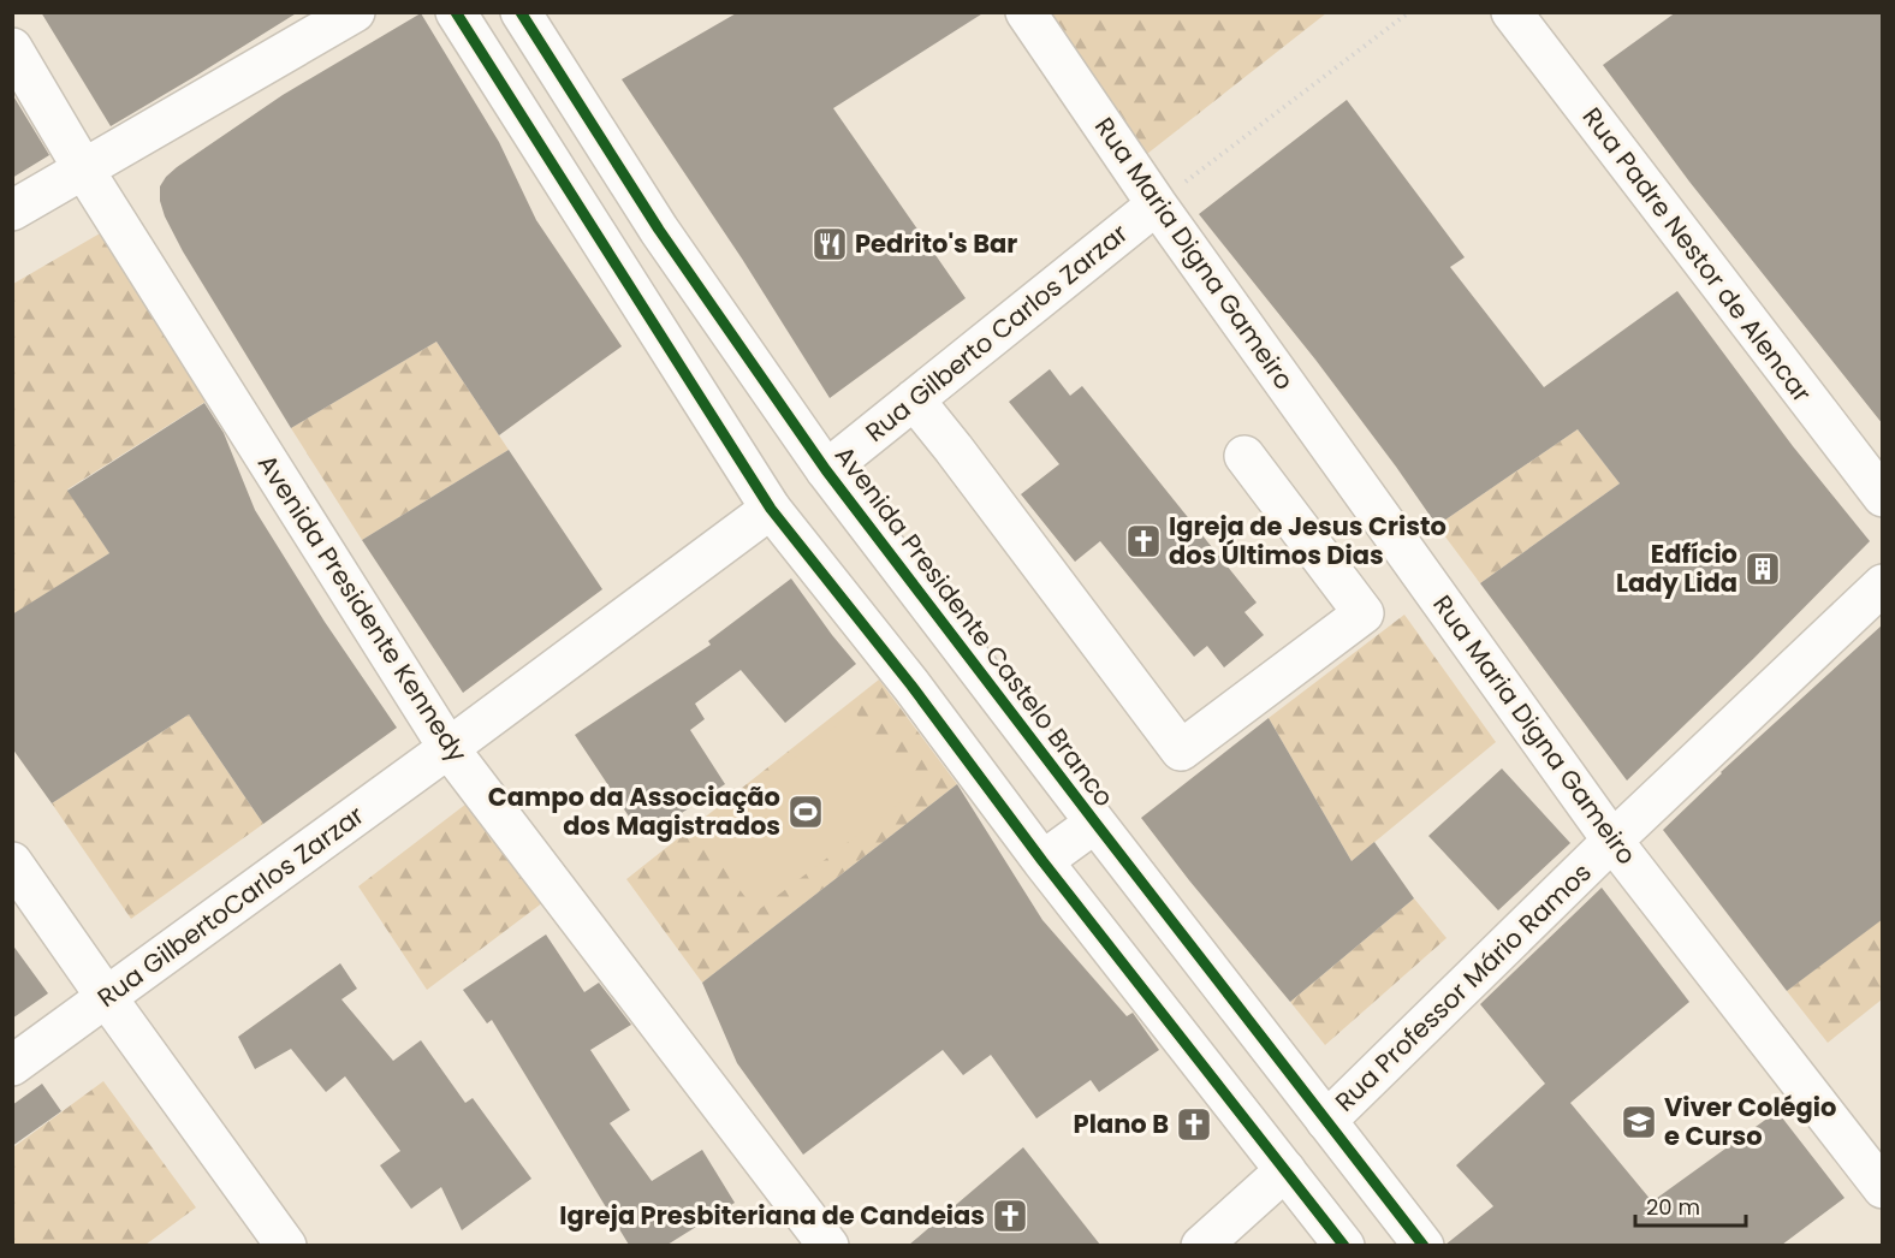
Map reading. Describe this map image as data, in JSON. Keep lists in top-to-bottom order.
{
  "streets": {
    "street": [
      "Rua Maria Digna Gameiro",
      "Rua Padre Nestor de Alencar",
      "Rua Gilberto Carlos Zarzar",
      "Avenida Presidente Kennedy",
      "Avenida Presidente Castelo Branco",
      "Rua GilbertoCarlos Zarzar",
      "Rua Professor Mário Ramos"
    ]
  },
  "crossings": [
    ["Rua Maria Digna Gameiro", "Rua Gilberto Carlos Zarzar"],
    ["Rua Maria Digna Gameiro", "Rua Professor Mário Ramos"],
    ["Rua Gilberto Carlos Zarzar", "Avenida Presidente Castelo Branco"],
    ["Avenida Presidente Kennedy", "Rua GilbertoCarlos Zarzar"],
    ["Avenida Presidente Castelo Branco", "Rua Professor Mário Ramos"]
  ],
  "places": {
    "restaurant": ["Pedrito's Bar"],
    "church": ["Igreja de Jesus Cristo dos Últimos Dias", "Plano B", "Igreja Presbiteriana de Candeias"],
    "building": ["Edfício Lady Lida"],
    "sports": ["Campo da Associação dos Magistrados"],
    "school or university": ["Viver Colégio e Curso"]
  },
  "scale_bar": "20 m"
}
